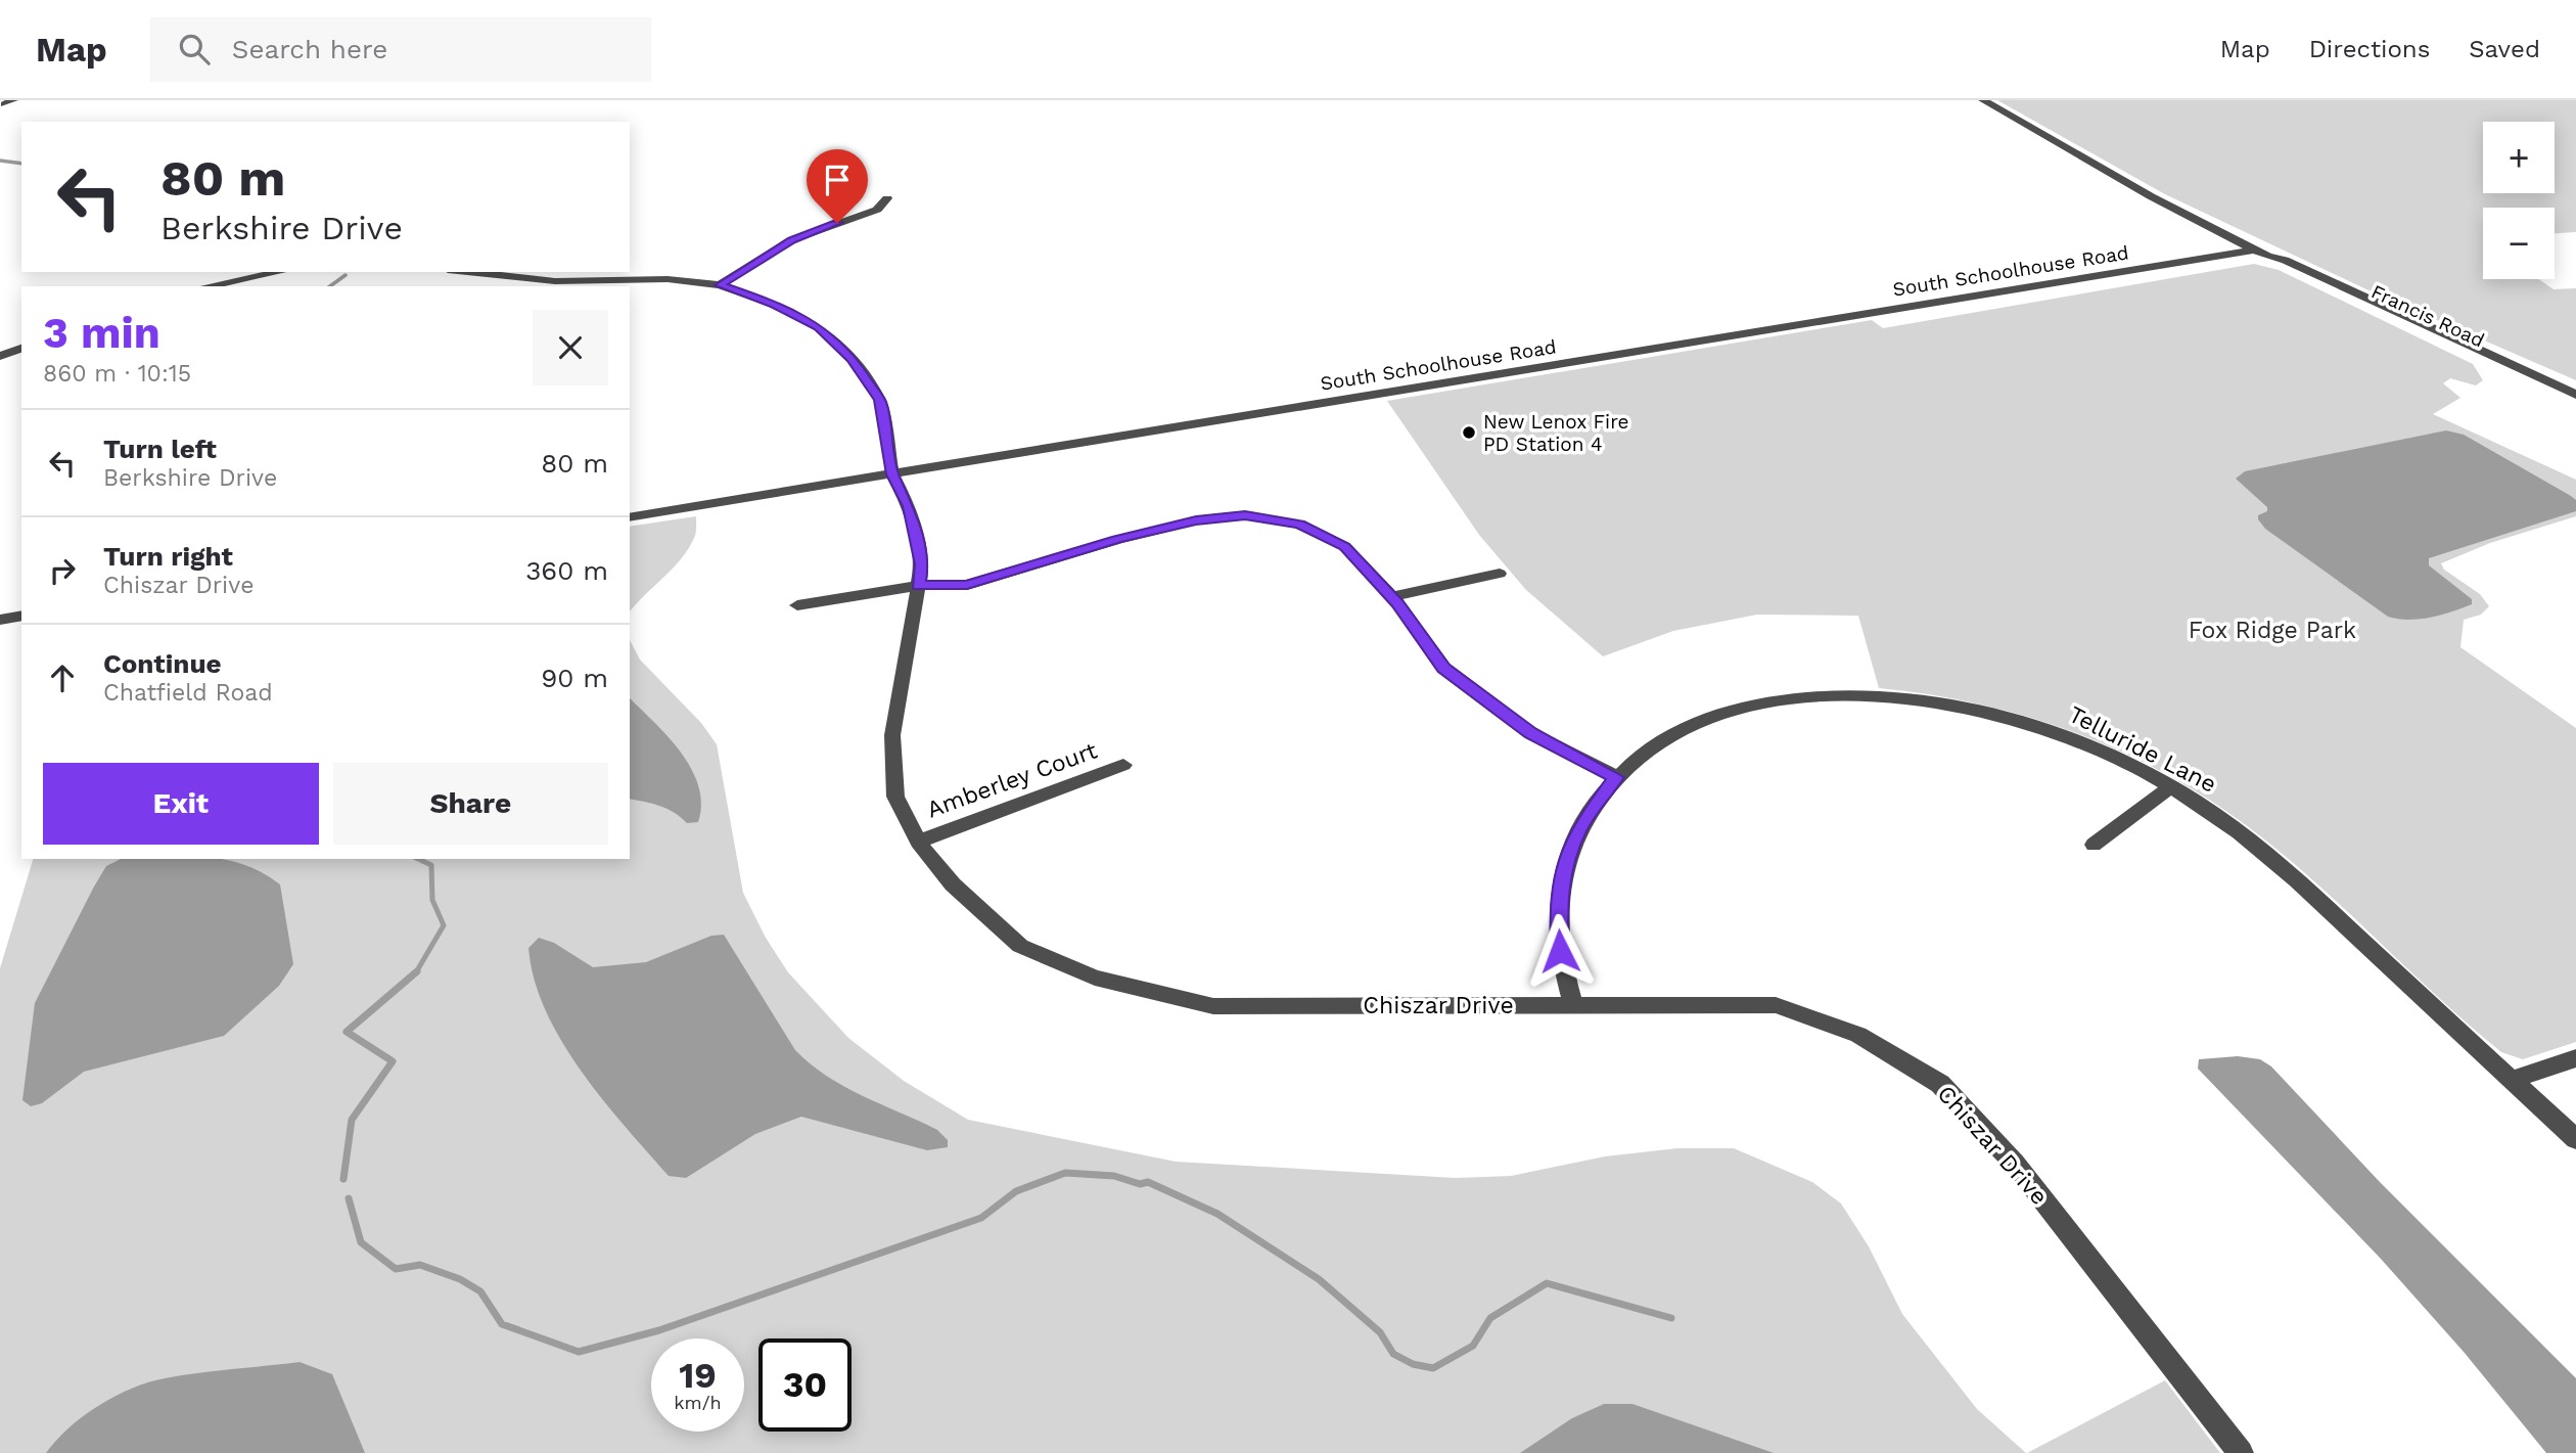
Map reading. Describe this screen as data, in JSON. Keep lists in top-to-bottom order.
{
  "streets": {
    "street": [
      "South Schoolhouse Road",
      "Francis Road",
      "Telluride Lane",
      "Amberley Court",
      "Chiszar Drive"
    ]
  },
  "crossings": [
    ["South Schoolhouse Road", "Francis Road"],
    ["South Schoolhouse Road", "Chiszar Drive"],
    ["Telluride Lane", "Chiszar Drive"],
    ["Amberley Court", "Chiszar Drive"]
  ],
  "parks": ["Fox Ridge Park"],
  "places": ["New Lenox Fire PD Station 4"],
  "page": {
    "header": "Map",
    "search": "Search here",
    "nav": ["Map", "Directions", "Saved"],
    "map_buttons": ["+", "−"],
    "turn": ["80 m", "Berkshire Drive"],
    "heading": ["3 min", "860 m · 10:15"],
    "list": [
      {
        "name": "Turn left",
        "note": "Berkshire Drive",
        "value": "80 m"
      },
      {
        "name": "Turn right",
        "note": "Chiszar Drive",
        "value": "360 m"
      },
      {
        "name": "Continue",
        "note": "Chatfield Road",
        "value": "90 m"
      }
    ],
    "buttons": ["Exit", "Share"],
    "speed": "19 km/h",
    "limit": "30"
  }
}
